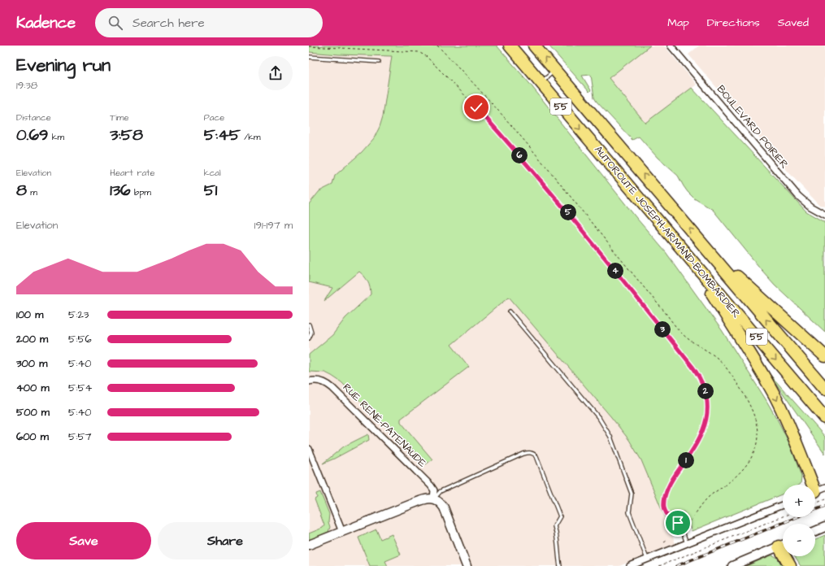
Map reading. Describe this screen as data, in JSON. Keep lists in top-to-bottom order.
{
  "streets": {
    "highway": ["55", "AUTOROUTE JOSEPH-ARMAND-BOMBARDIER"],
    "street": ["BOULEVARD POIRIER", "RUE RENÉ-PATENAUDE"]
  },
  "page": {
    "header": "Kadence",
    "search": "Search here",
    "nav": ["Map", "Directions", "Saved"],
    "heading": ["Evening run", "19:38"],
    "stats": [
      ["Distance", "0.69 km"],
      ["Time", "3:58"],
      ["Pace", "5:45 /km"],
      ["Elevation", "8 m"],
      ["Heart rate", "136 bpm"],
      ["kcal", "51"]
    ],
    "pins": [
      "6",
      "5",
      "4",
      "3",
      "2",
      "1"
    ],
    "chart": ["Elevation", "191–197 m"],
    "list": [
      {
        "name": "100 m",
        "note": "5:23"
      },
      {
        "name": "200 m",
        "note": "5:56"
      },
      {
        "name": "300 m",
        "note": "5:40"
      },
      {
        "name": "400 m",
        "note": "5:54"
      },
      {
        "name": "500 m",
        "note": "5:40"
      },
      {
        "name": "600 m",
        "note": "5:57"
      }
    ],
    "map_buttons": ["+", "−"],
    "buttons": ["Save", "Share"]
  }
}
